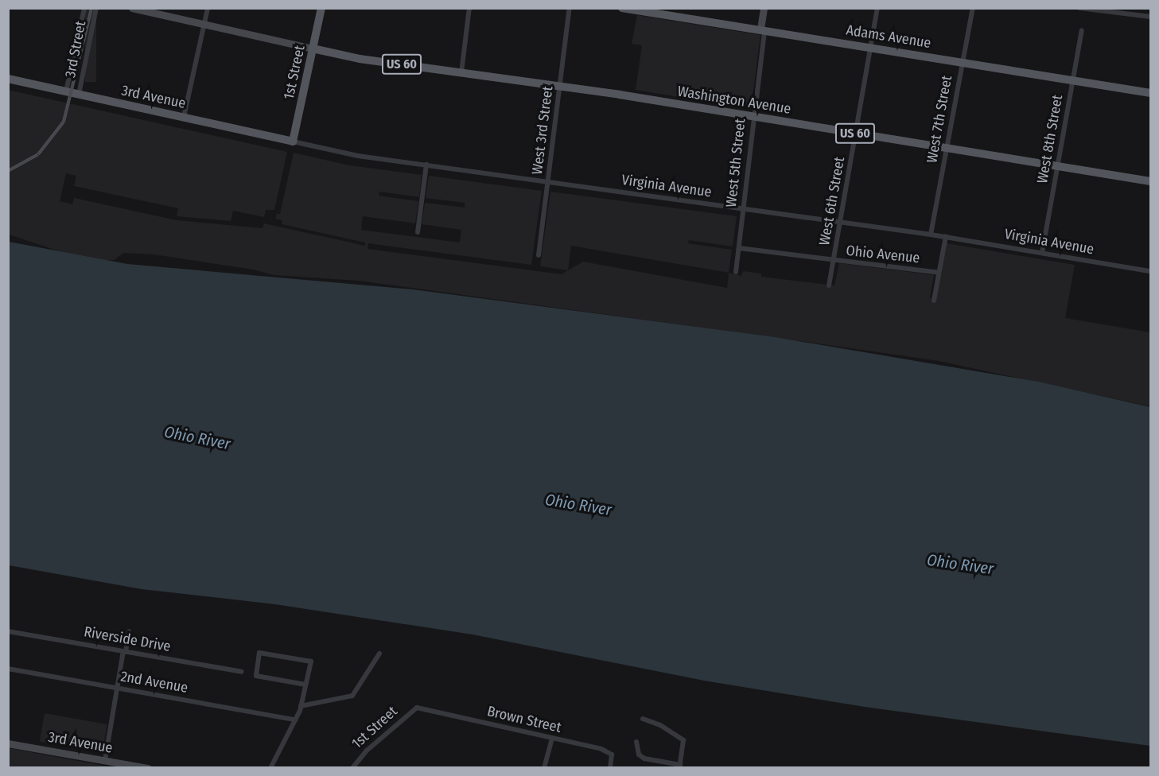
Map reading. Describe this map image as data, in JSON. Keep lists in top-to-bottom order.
{
  "streets": {
    "main road": [
      "Adams Avenue",
      "US 60",
      "1st Street",
      "3rd Avenue",
      "Washington Avenue",
      "West 5th Street"
    ],
    "street": [
      "3rd Street",
      "West 7th Street",
      "West 3rd Street",
      "West 8th Street",
      "Virginia Avenue",
      "West 6th Street",
      "Ohio Avenue",
      "Riverside Drive",
      "2nd Avenue",
      "Brown Street"
    ]
  },
  "crossings": [
    ["Adams Avenue", "West 7th Street"],
    ["Adams Avenue", "West 8th Street"],
    ["Adams Avenue", "West 5th Street"],
    ["Adams Avenue", "West 6th Street"],
    ["3rd Street", "3rd Avenue"],
    ["1st Street", "3rd Avenue"],
    ["1st Street", "Washington Avenue"],
    ["1st Street", "Virginia Avenue"],
    ["1st Street", "Brown Street"],
    ["3rd Avenue", "Virginia Avenue"],
    ["Washington Avenue", "West 7th Street"],
    ["Washington Avenue", "West 3rd Street"],
    ["Washington Avenue", "West 8th Street"],
    ["Washington Avenue", "West 5th Street"],
    ["Washington Avenue", "West 6th Street"],
    ["West 7th Street", "Virginia Avenue"],
    ["West 3rd Street", "Virginia Avenue"],
    ["West 8th Street", "Virginia Avenue"],
    ["West 5th Street", "Virginia Avenue"],
    ["West 5th Street", "Ohio Avenue"],
    ["Virginia Avenue", "West 6th Street"],
    ["West 6th Street", "Ohio Avenue"]
  ],
  "water": ["Ohio River"]
}
